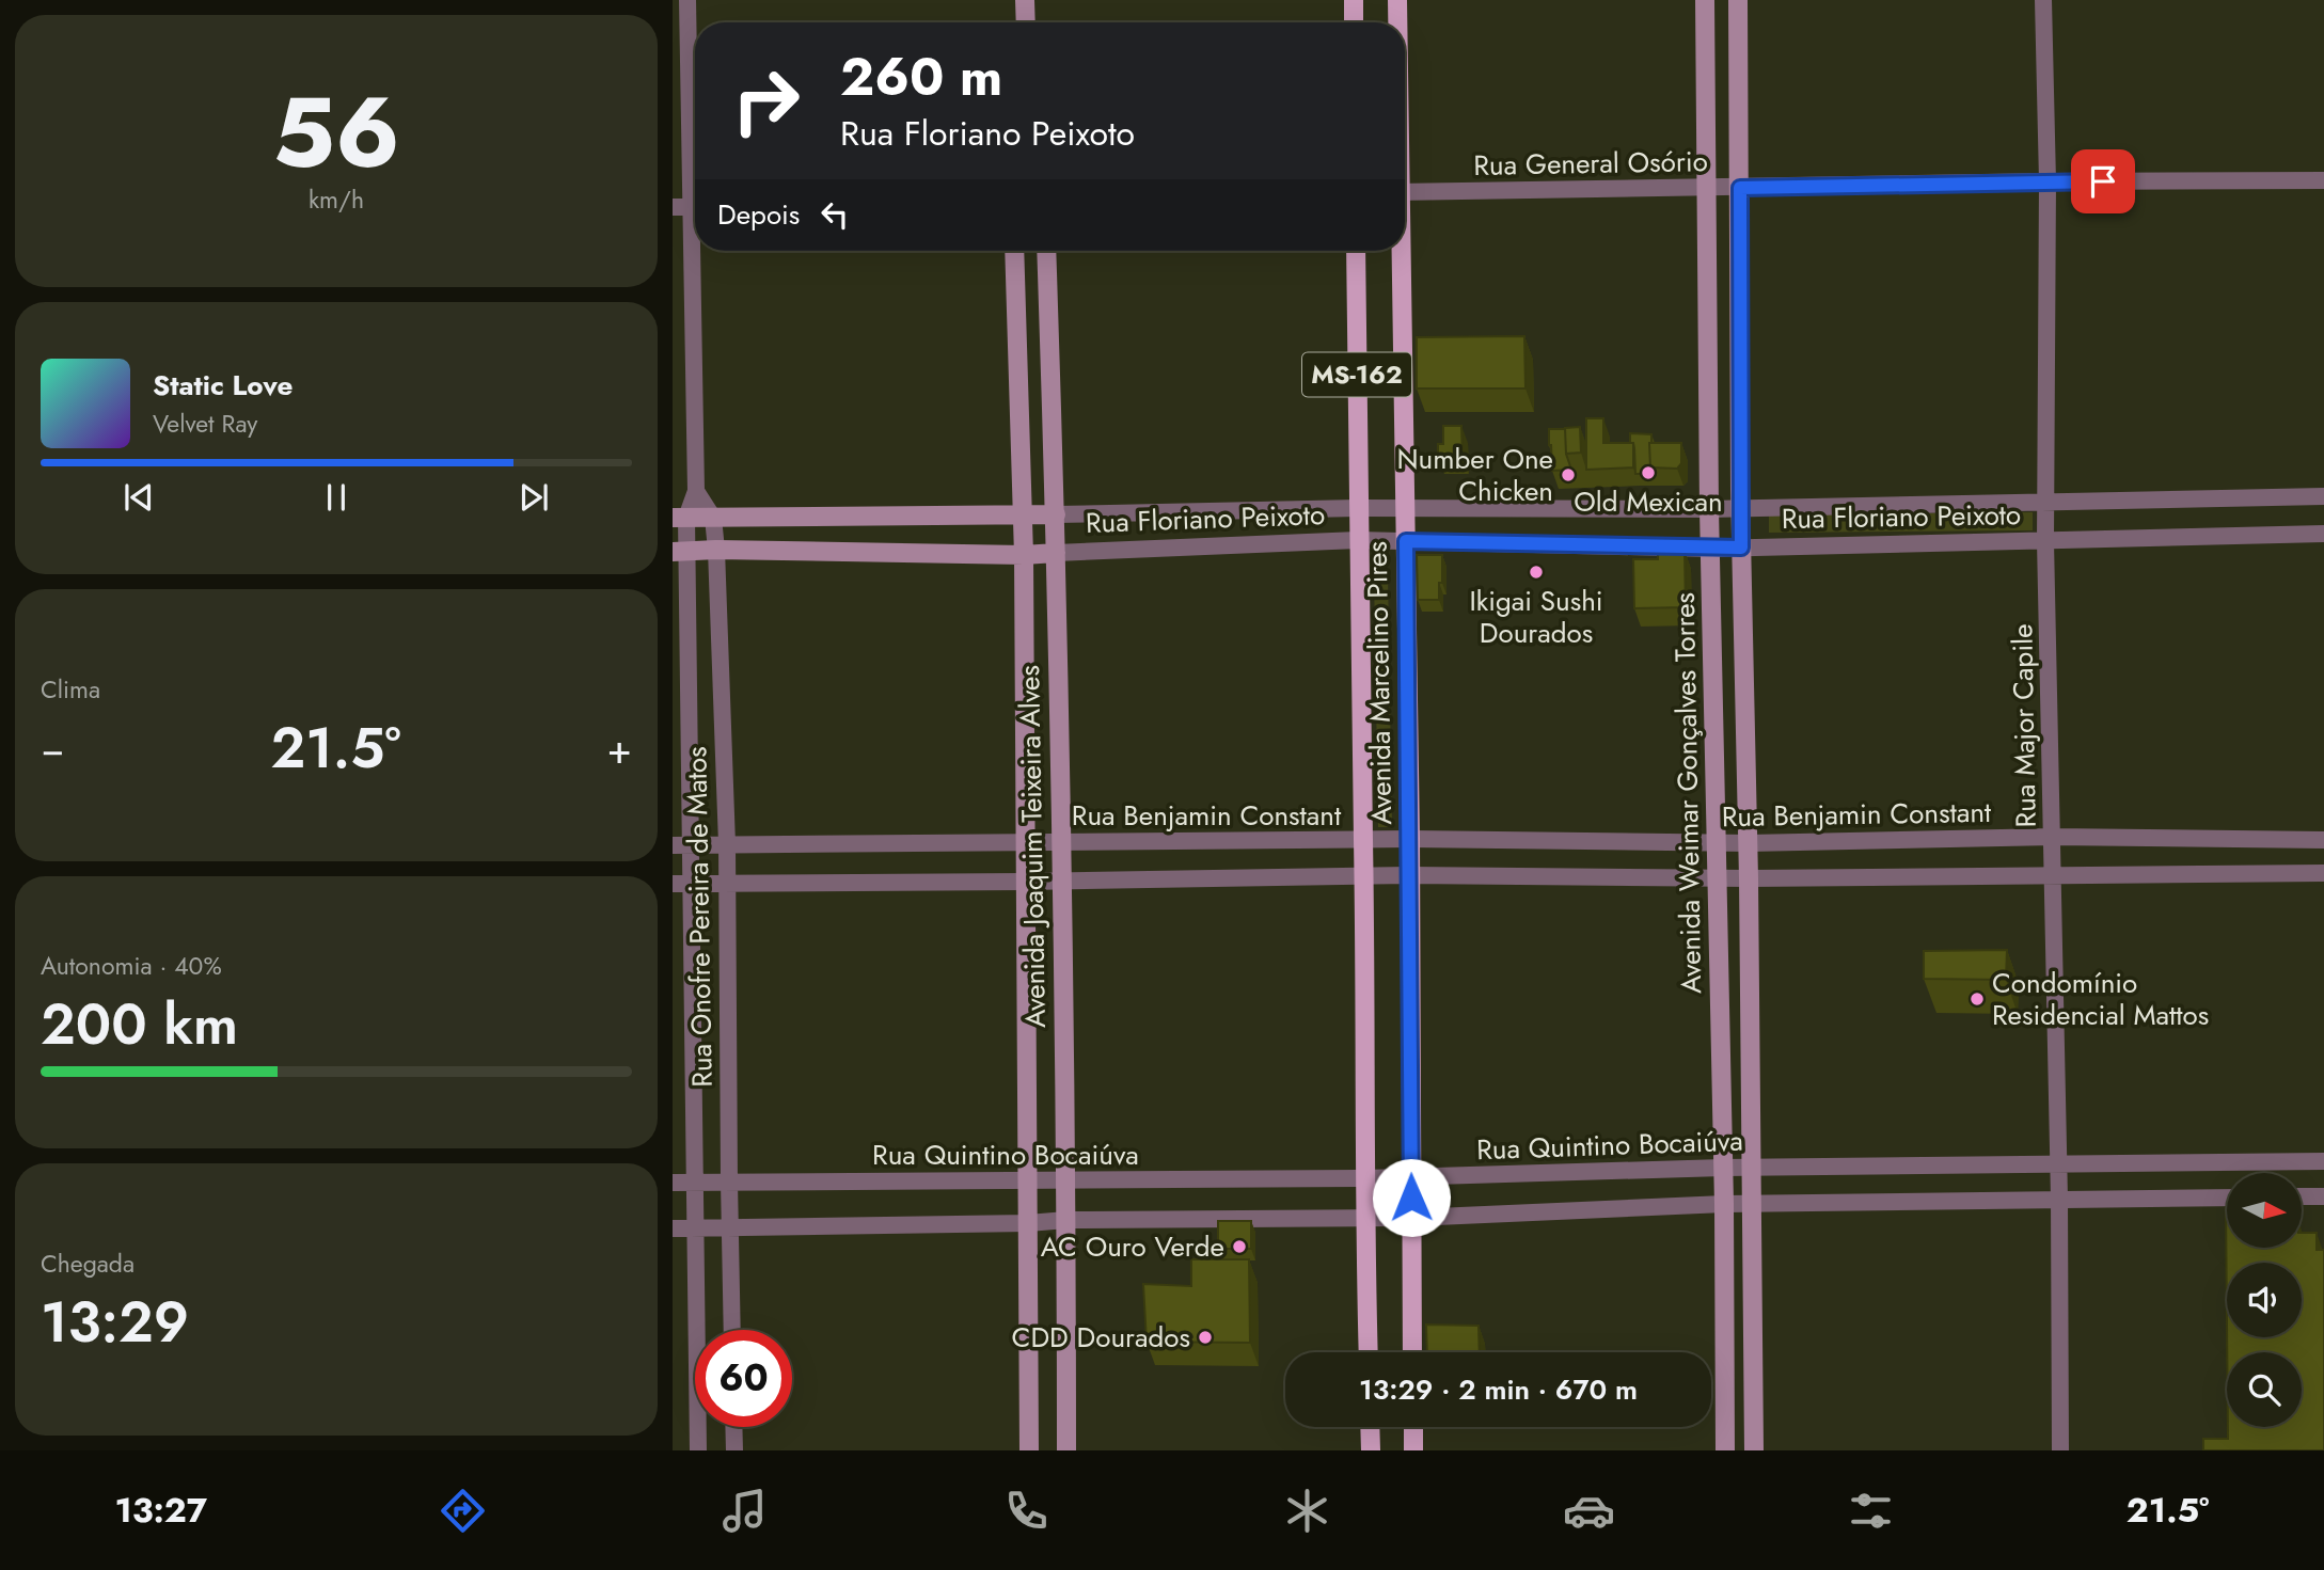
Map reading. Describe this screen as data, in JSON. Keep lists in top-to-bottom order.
{
  "streets": {
    "main road": [
      "MS-162",
      "Rua Floriano Peixoto",
      "Avenida Marcelino Pires",
      "Avenida Weimar Gonçalves Torres",
      "Avenida Joaquim Teixeira Alves"
    ],
    "street": [
      "Rua General Osório",
      "Rua Major Capile",
      "Rua Benjamin Constant",
      "Rua Onofre Pereira de Matos",
      "Rua Quintino Bocaiúva"
    ]
  },
  "crossings": [
    ["Rua General Osório", "Rua Major Capile"],
    ["Rua General Osório", "Avenida Weimar Gonçalves Torres"],
    ["Rua Floriano Peixoto", "Avenida Marcelino Pires"],
    ["Rua Floriano Peixoto", "Rua Major Capile"],
    ["Rua Floriano Peixoto", "Avenida Weimar Gonçalves Torres"],
    ["Rua Floriano Peixoto", "Avenida Joaquim Teixeira Alves"],
    ["Rua Floriano Peixoto", "Rua Onofre Pereira de Matos"],
    ["Avenida Marcelino Pires", "Rua Benjamin Constant"],
    ["Avenida Marcelino Pires", "Rua Quintino Bocaiúva"],
    ["Rua Major Capile", "Rua Benjamin Constant"],
    ["Rua Major Capile", "Rua Quintino Bocaiúva"],
    ["Avenida Weimar Gonçalves Torres", "Rua Benjamin Constant"],
    ["Avenida Weimar Gonçalves Torres", "Rua Quintino Bocaiúva"],
    ["Rua Benjamin Constant", "Avenida Joaquim Teixeira Alves"],
    ["Rua Benjamin Constant", "Rua Onofre Pereira de Matos"],
    ["Avenida Joaquim Teixeira Alves", "Rua Quintino Bocaiúva"],
    ["Rua Onofre Pereira de Matos", "Rua Quintino Bocaiúva"]
  ],
  "places": [
    "Old Mexican",
    "Number One Chicken",
    "Ikigai Sushi Dourados",
    "Condomínio Residencial Mattos",
    "AC Ouro Verde",
    "CDD Dourados"
  ],
  "north": "right",
  "page": {
    "tile": [
      ["56", "km/h"],
      "Clima",
      ["Autonomia · 40%", "200 km"],
      ["Chegada", "13:29"]
    ],
    "turn": ["260 m", "Rua Floriano Peixoto"],
    "then": "Depois",
    "song": ["Static Love", "Velvet Ray"],
    "heat": ["−", "21.5°", "+"],
    "limit": "60",
    "trip": "13:29 · 2 min · 670 m",
    "tabs": ["13:27", "21.5°"]
  }
}
